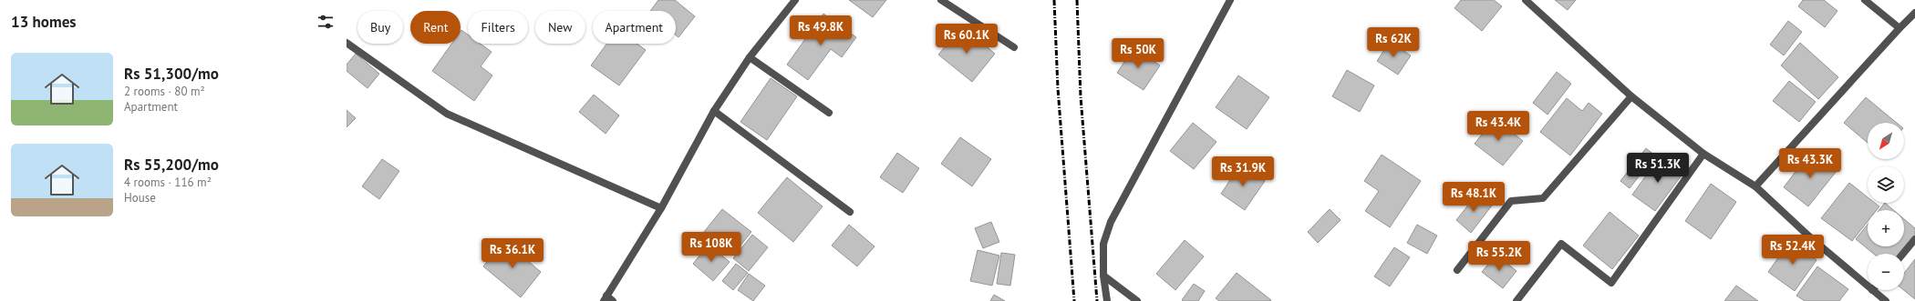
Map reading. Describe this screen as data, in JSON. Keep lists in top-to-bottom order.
{
  "north": "bottom left",
  "page": {
    "heading": "13 homes",
    "chip": [
      "Buy",
      "Rent",
      "Filters",
      "New",
      "Apartment"
    ],
    "price": [
      "Rs 49.8K",
      "Rs 60.1K",
      "Rs 62K",
      "Rs 50K",
      "Rs 43.4K",
      "Rs 43.3K",
      "Rs 51.3K",
      "Rs 31.9K",
      "Rs 48.1K",
      "Rs 108K",
      "Rs 52.4K",
      "Rs 36.1K",
      "Rs 55.2K"
    ],
    "list": [
      {
        "name": "Rs 51,300/mo",
        "note": "2 rooms · 80 m² · Apartment"
      },
      {
        "name": "Rs 55,200/mo",
        "note": "4 rooms · 116 m² · House"
      }
    ],
    "map_buttons": ["+", "−"]
  }
}
